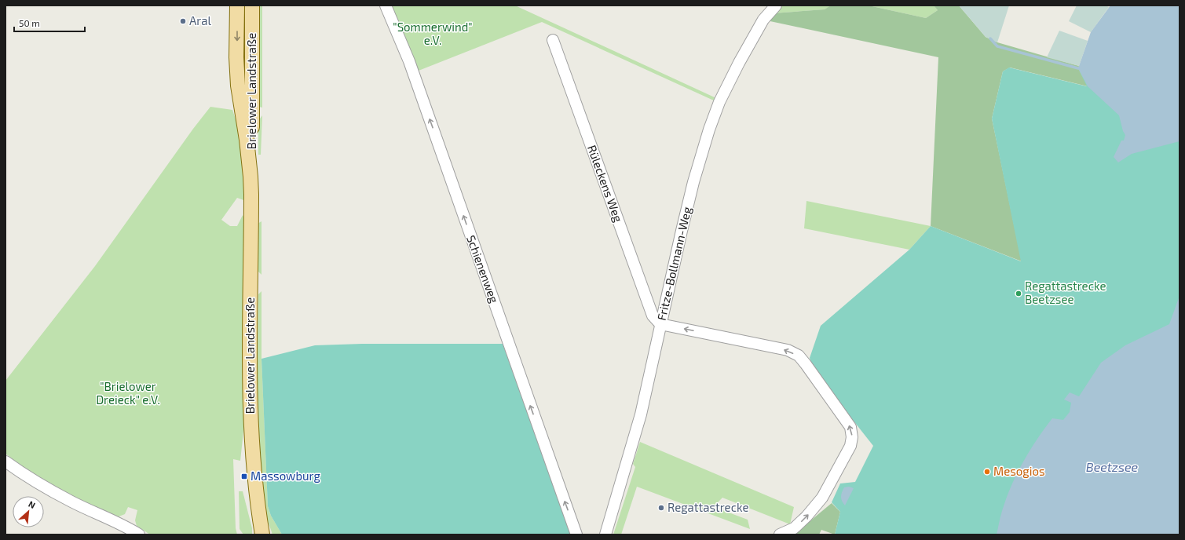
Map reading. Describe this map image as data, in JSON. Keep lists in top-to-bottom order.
{
  "streets": {
    "main road": ["Brielower Landstraße"],
    "street": ["Rüleckens Weg", "Fritze-Bollmann-Weg", "Schienenweg"]
  },
  "crossings": [
    ["Rüleckens Weg", "Fritze-Bollmann-Weg"]
  ],
  "one_way": ["Schienenweg"],
  "water": ["Beetzsee"],
  "parks": ["\"Sommerwind\" e.V.", "\"Brielower Dreieck\" e.V."],
  "places": {
    "other": [
      "Aral",
      "Regattastrecke Beetzsee",
      "Mesogios",
      "Regattastrecke"
    ],
    "transit": ["Massowburg"]
  },
  "scale_bar": "50 m",
  "north": "top right"
}
